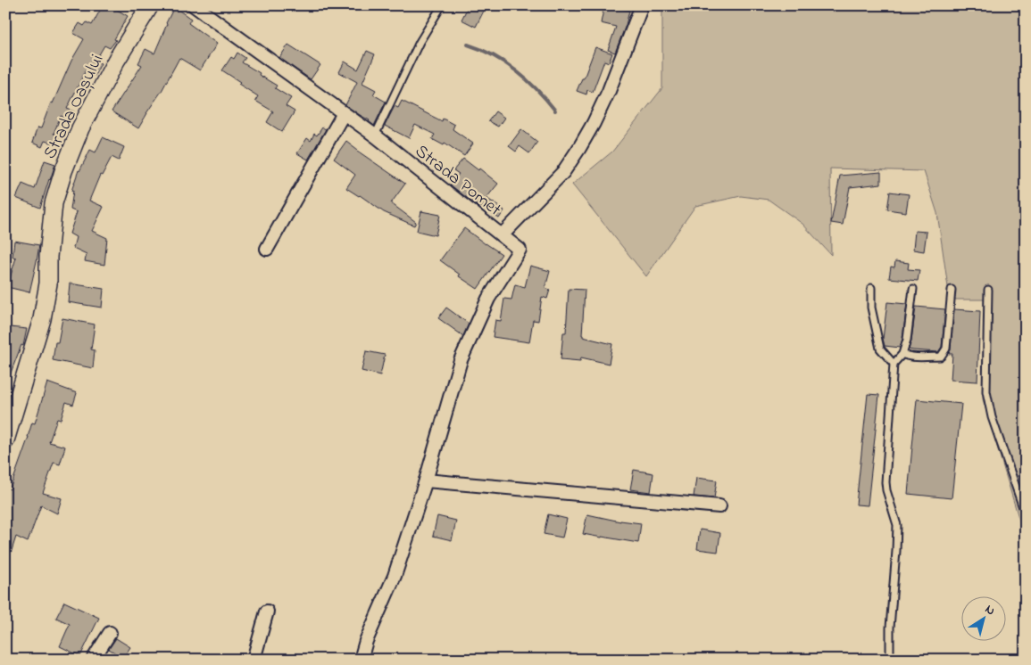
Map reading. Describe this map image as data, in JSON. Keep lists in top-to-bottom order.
{
  "streets": {
    "main road": ["Strada Oașului"],
    "street": ["Strada Pomet"]
  },
  "north": "top right"
}
